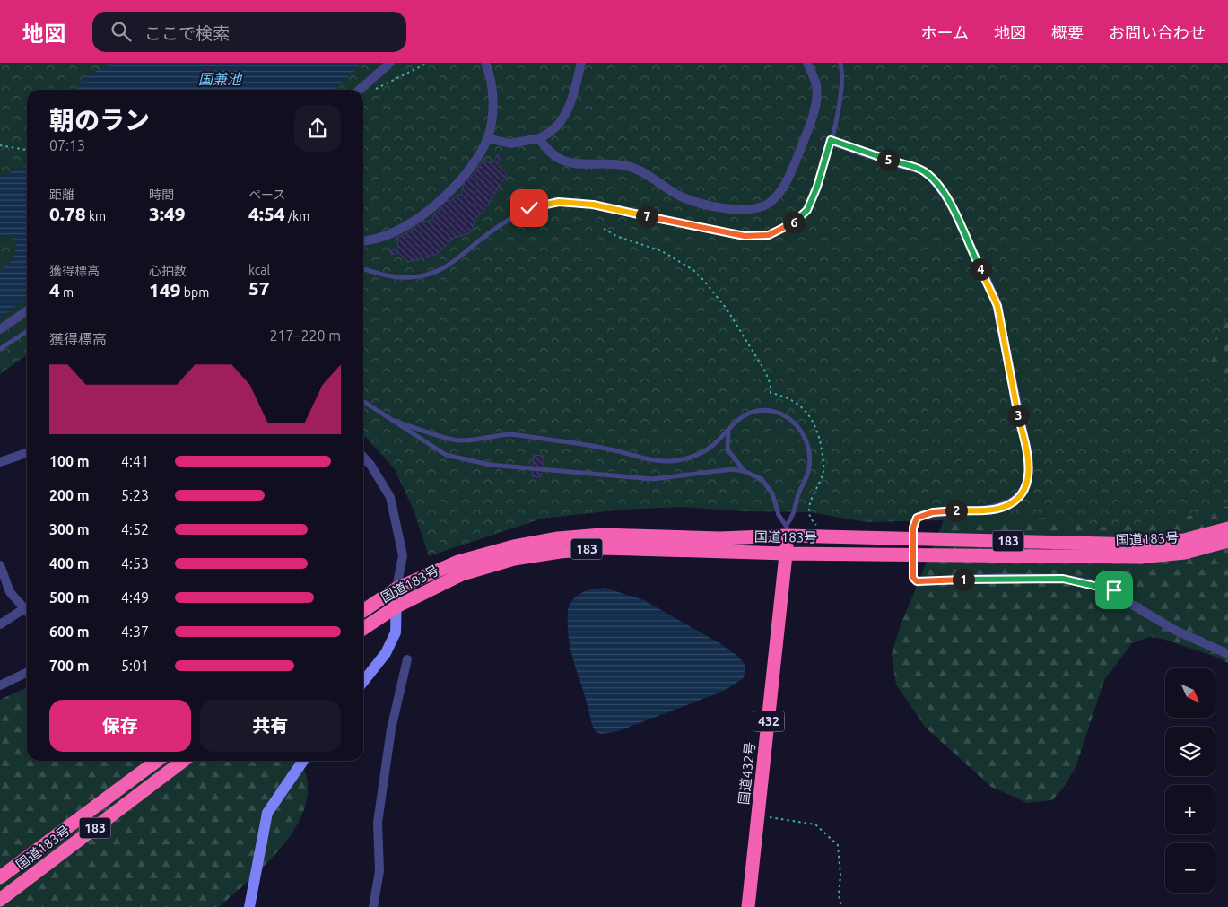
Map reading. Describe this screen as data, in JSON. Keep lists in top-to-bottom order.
{
  "streets": {
    "highway": [
      "国道183号",
      "183",
      "432",
      "国道432号"
    ]
  },
  "crossings": [
    ["国道183号", "国道432号"]
  ],
  "water": ["国兼池"],
  "north": "bottom right",
  "page": {
    "header": "地図",
    "search": "ここで検索",
    "nav": [
      "ホーム",
      "地図",
      "概要",
      "お問い合わせ"
    ],
    "heading": ["朝のラン", "07:13"],
    "pins": [
      "5",
      "7",
      "6",
      "4",
      "3",
      "2",
      "1"
    ],
    "stats": [
      ["距離", "0.78 km"],
      ["時間", "3:49"],
      ["ペース", "4:54 /km"],
      ["獲得標高", "4 m"],
      ["心拍数", "149 bpm"],
      ["kcal", "57"]
    ],
    "chart": ["獲得標高", "217–220 m"],
    "list": [
      {
        "name": "100 m",
        "note": "4:41"
      },
      {
        "name": "200 m",
        "note": "5:23"
      },
      {
        "name": "300 m",
        "note": "4:52"
      },
      {
        "name": "400 m",
        "note": "4:53"
      },
      {
        "name": "500 m",
        "note": "4:49"
      },
      {
        "name": "600 m",
        "note": "4:37"
      },
      {
        "name": "700 m",
        "note": "5:01"
      }
    ],
    "map_buttons": ["+", "−"],
    "buttons": ["保存", "共有"]
  }
}
